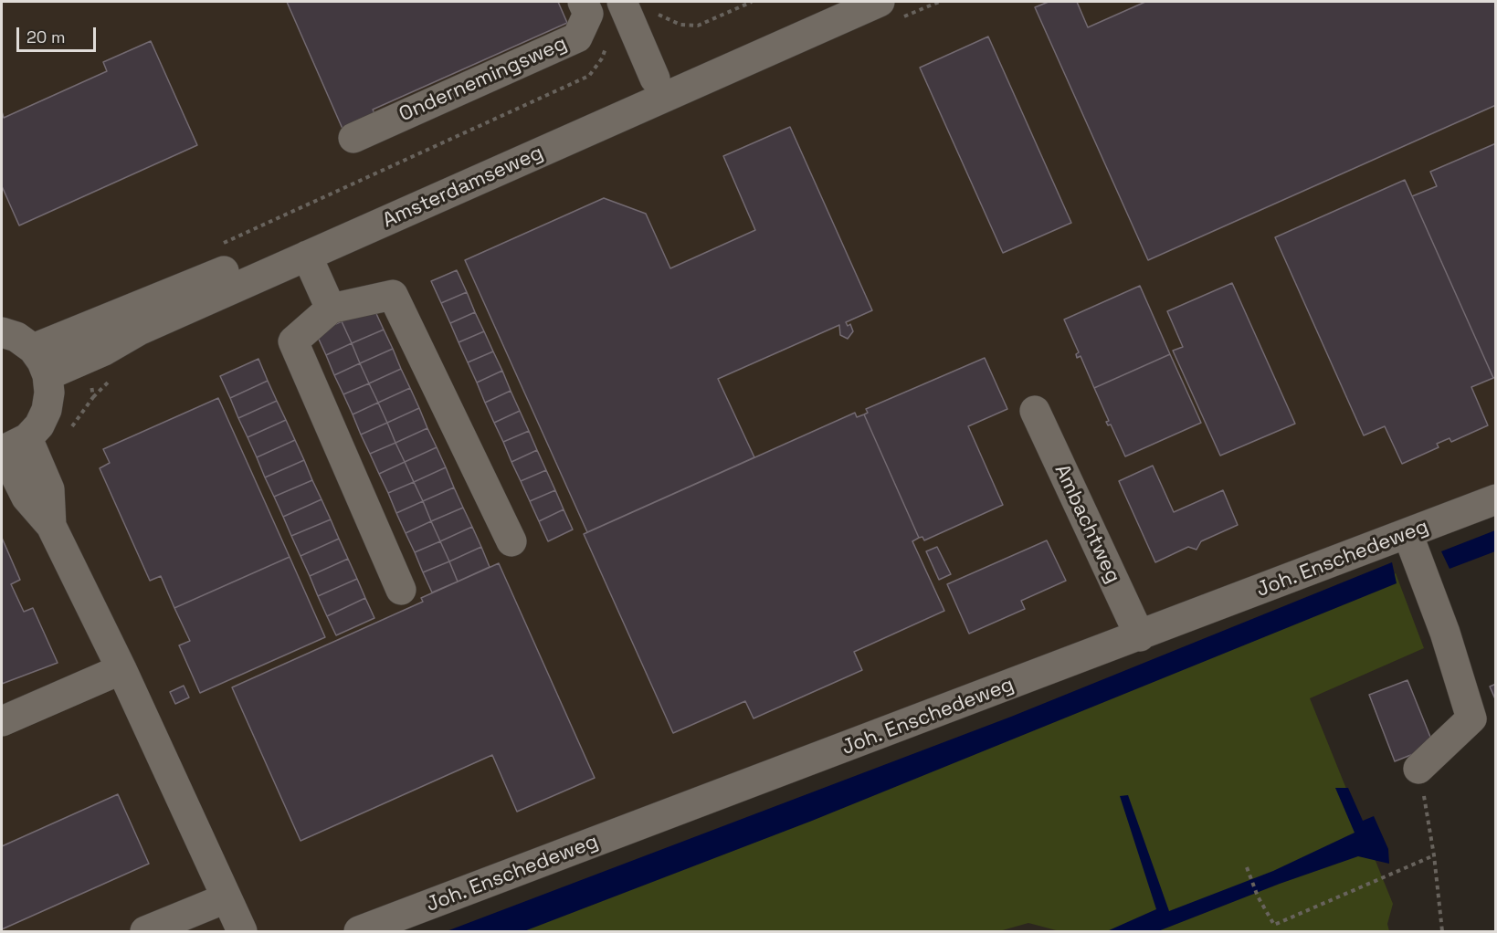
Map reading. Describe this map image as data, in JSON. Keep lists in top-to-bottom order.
{
  "streets": {
    "street": [
      "Ondernemingsweg",
      "Amsterdamseweg",
      "Ambachtweg",
      "Joh. Enschedeweg"
    ]
  },
  "crossings": [
    ["Ambachtweg", "Joh. Enschedeweg"]
  ],
  "scale_bar": "20 m"
}
